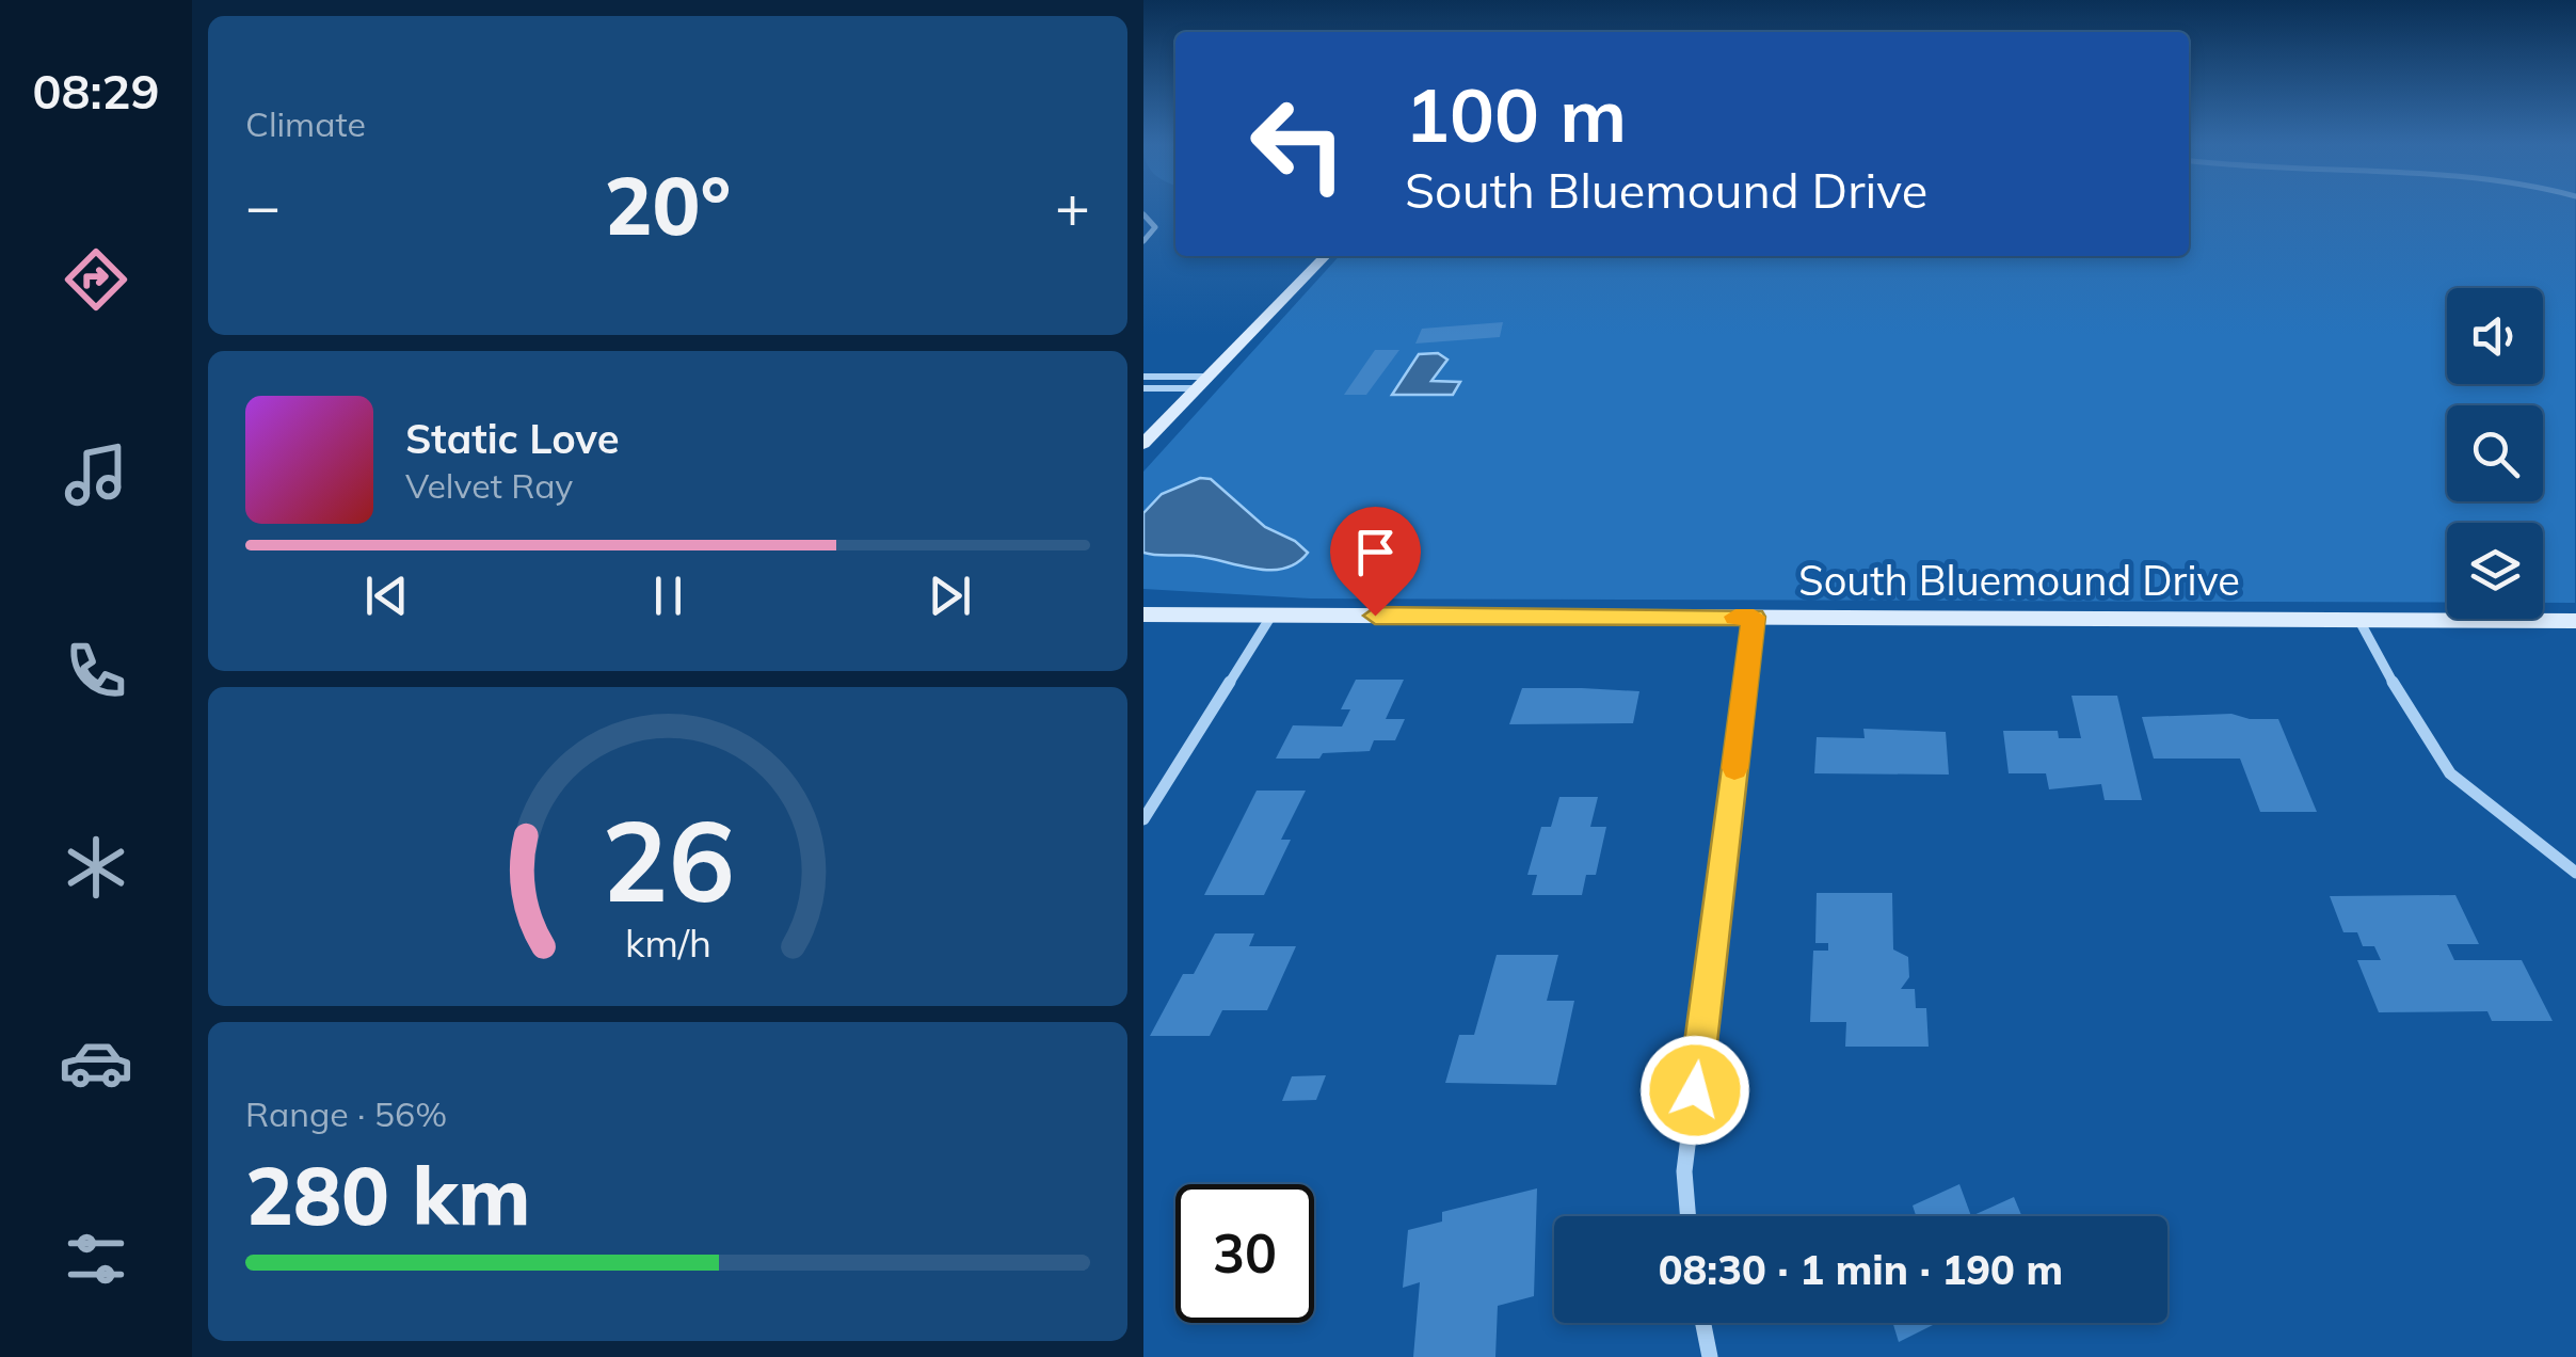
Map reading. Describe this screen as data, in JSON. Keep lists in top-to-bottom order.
{
  "streets": {
    "main road": ["South Bluemound Drive"]
  },
  "page": {
    "tabs": "08:29",
    "tile": [
      "Climate",
      ["Range · 56%", "280 km"]
    ],
    "turn": ["100 m", "South Bluemound Drive"],
    "heat": ["−", "20°", "+"],
    "song": ["Static Love", "Velvet Ray"],
    "limit": "30",
    "trip": "08:30 · 1 min · 190 m",
    "gauge": ["26", "km/h"]
  }
}
